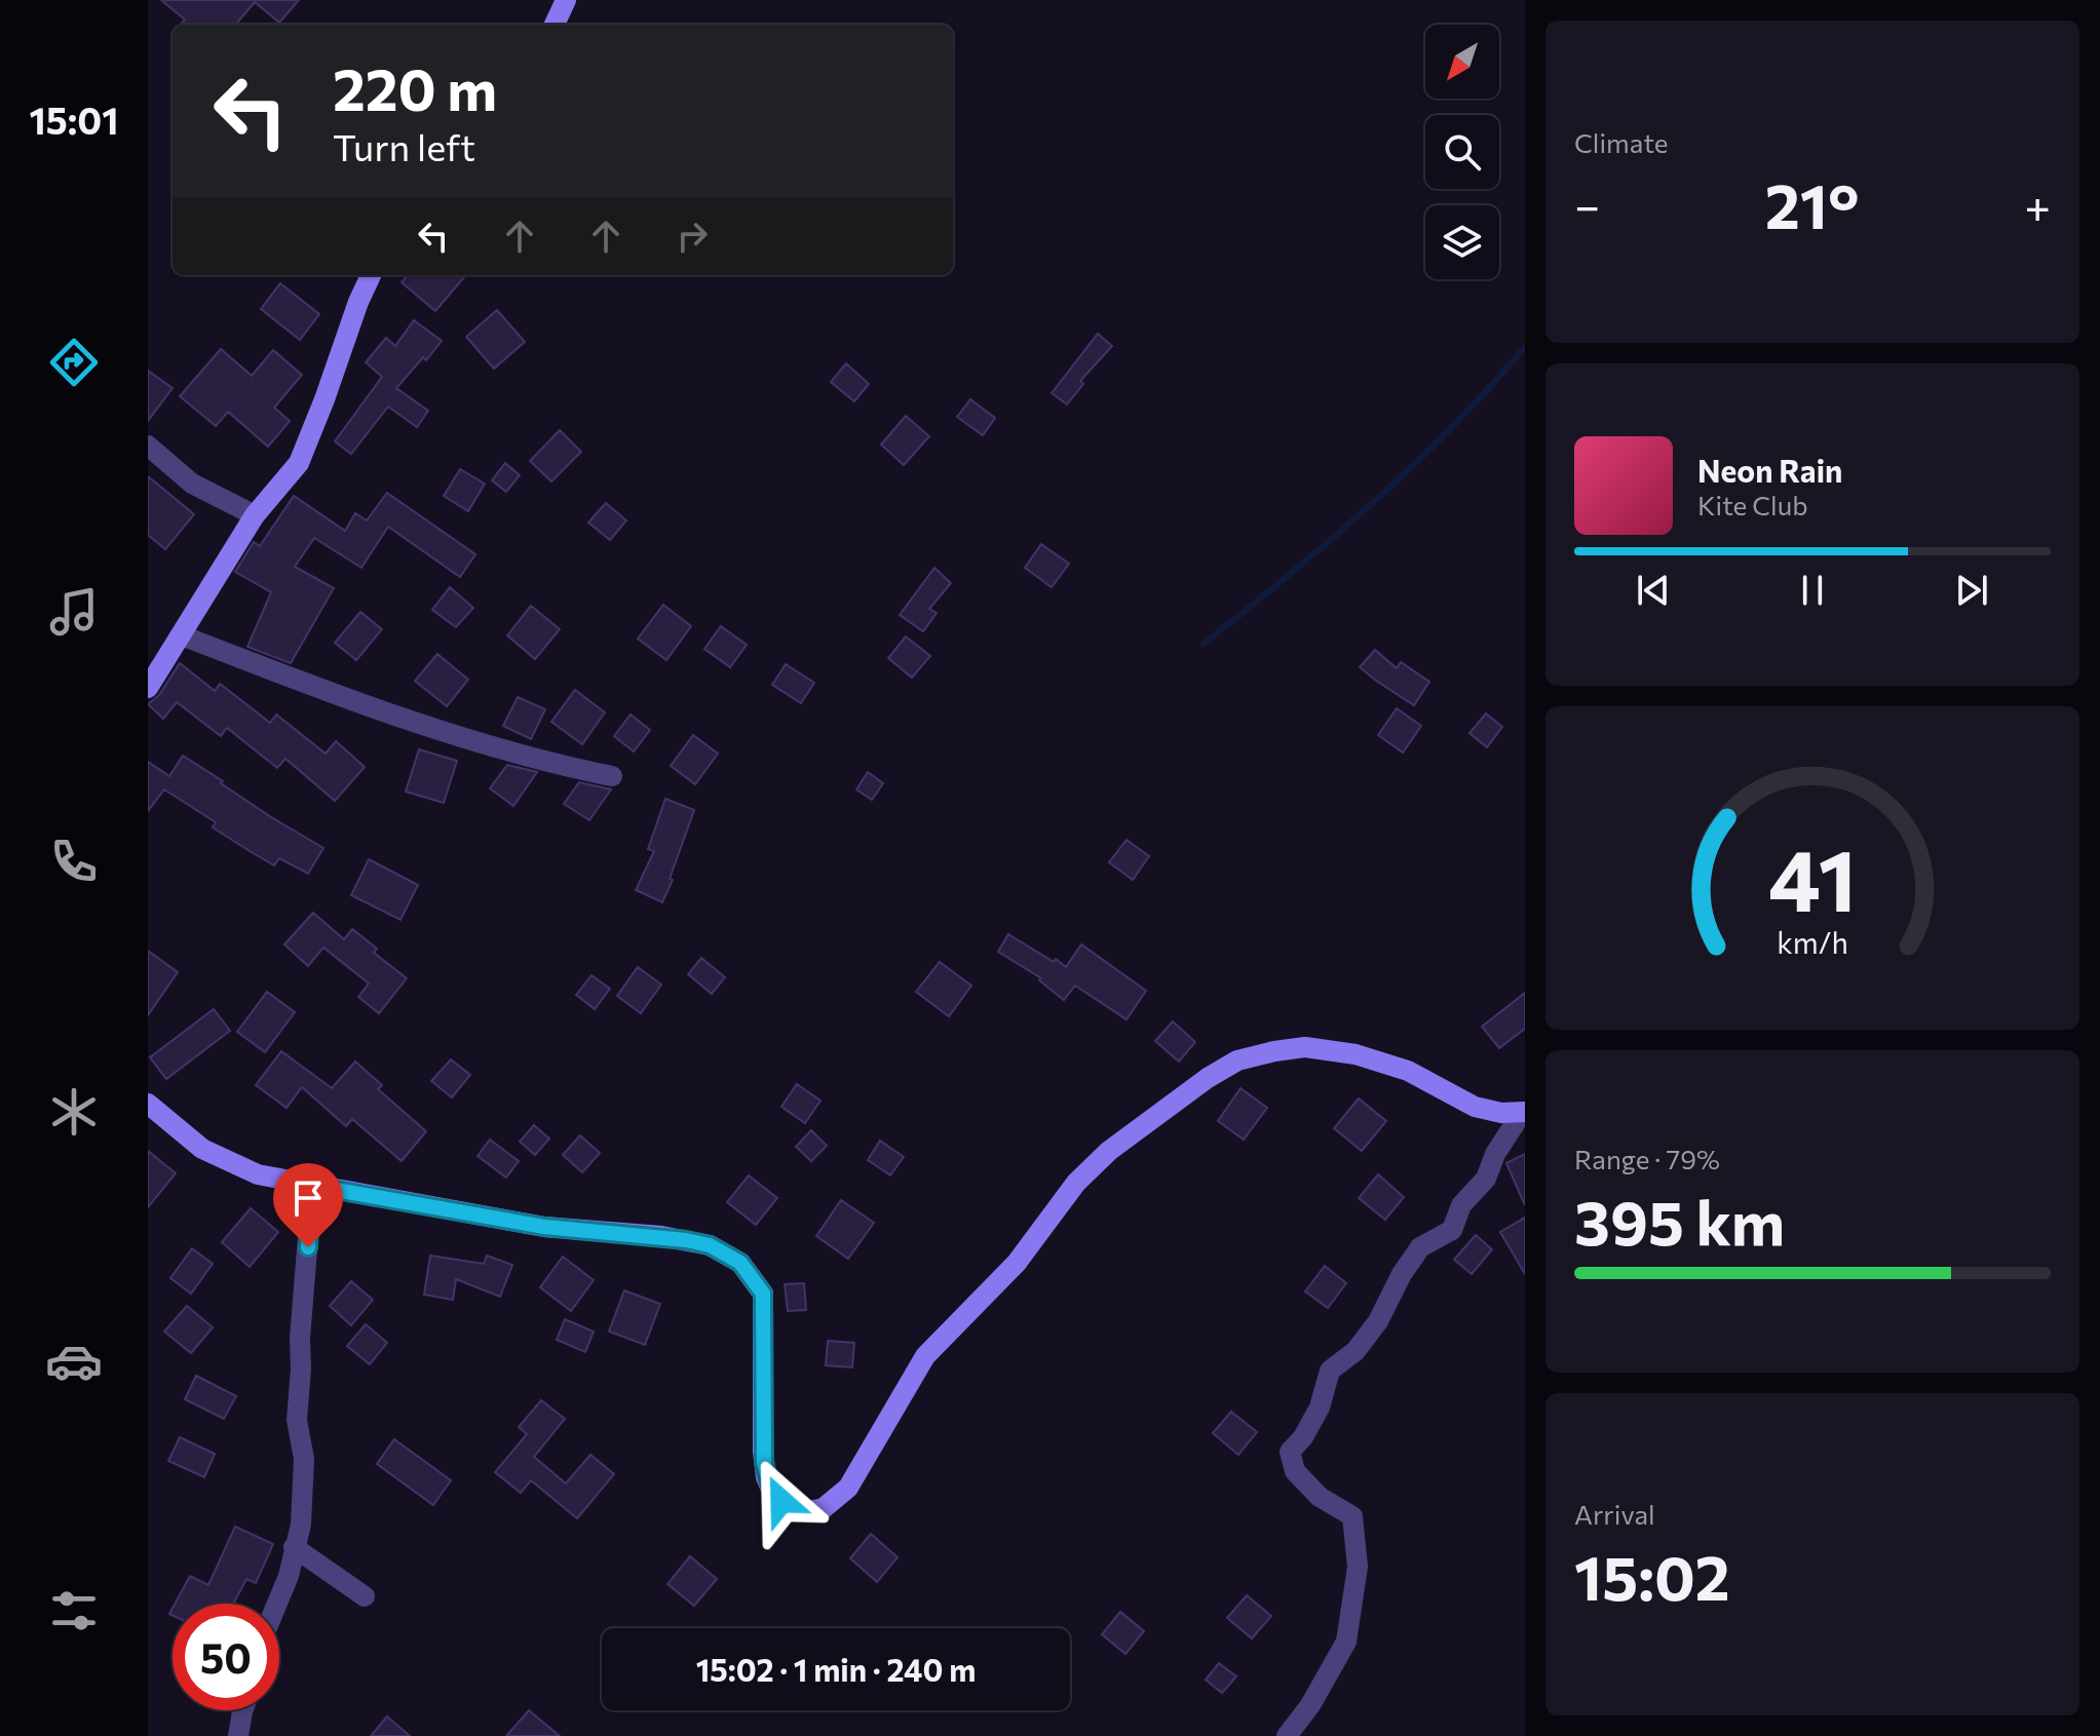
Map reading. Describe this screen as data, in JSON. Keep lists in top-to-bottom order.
{
  "north": "bottom left",
  "page": {
    "tabs": "15:01",
    "tile": [
      "Climate",
      ["Range · 79%", "395 km"],
      ["Arrival", "15:02"]
    ],
    "turn": ["220 m", "Turn left"],
    "heat": ["−", "21°", "+"],
    "song": ["Neon Rain", "Kite Club"],
    "limit": "50",
    "trip": "15:02 · 1 min · 240 m",
    "gauge": ["41", "km/h"]
  }
}
